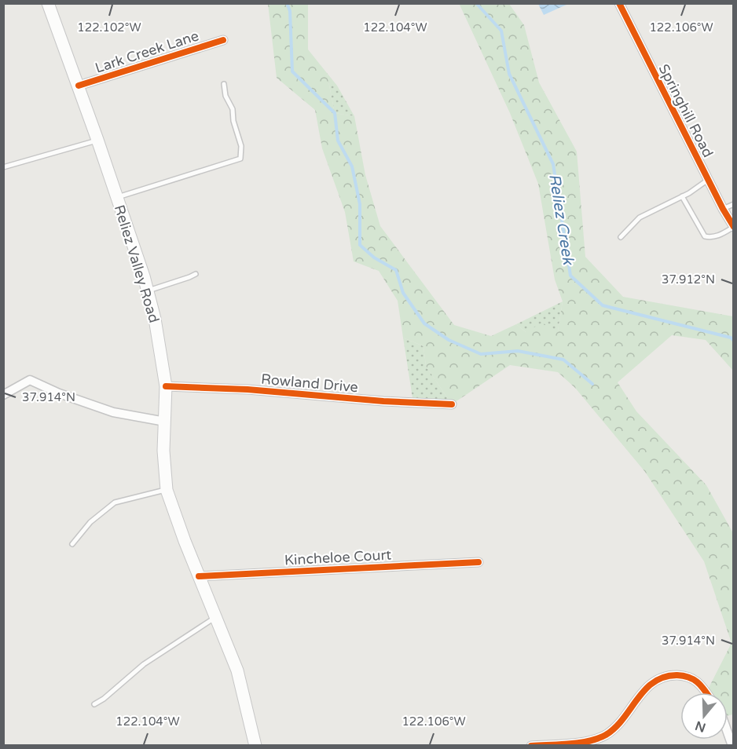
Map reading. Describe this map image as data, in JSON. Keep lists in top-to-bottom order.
{
  "streets": {
    "main road": ["Reliez Valley Road"],
    "street": [
      "Lark Creek Lane",
      "Springhill Road",
      "Rowland Drive",
      "Kincheloe Court"
    ]
  },
  "crossings": [
    ["Lark Creek Lane", "Reliez Valley Road"],
    ["Reliez Valley Road", "Rowland Drive"],
    ["Reliez Valley Road", "Kincheloe Court"]
  ],
  "water": ["Reliez Creek"],
  "north": "bottom",
  "coordinates": [
    "122.104°W",
    "122.106°W",
    "122.102°W",
    "37.912°N",
    "37.914°N"
  ]
}
